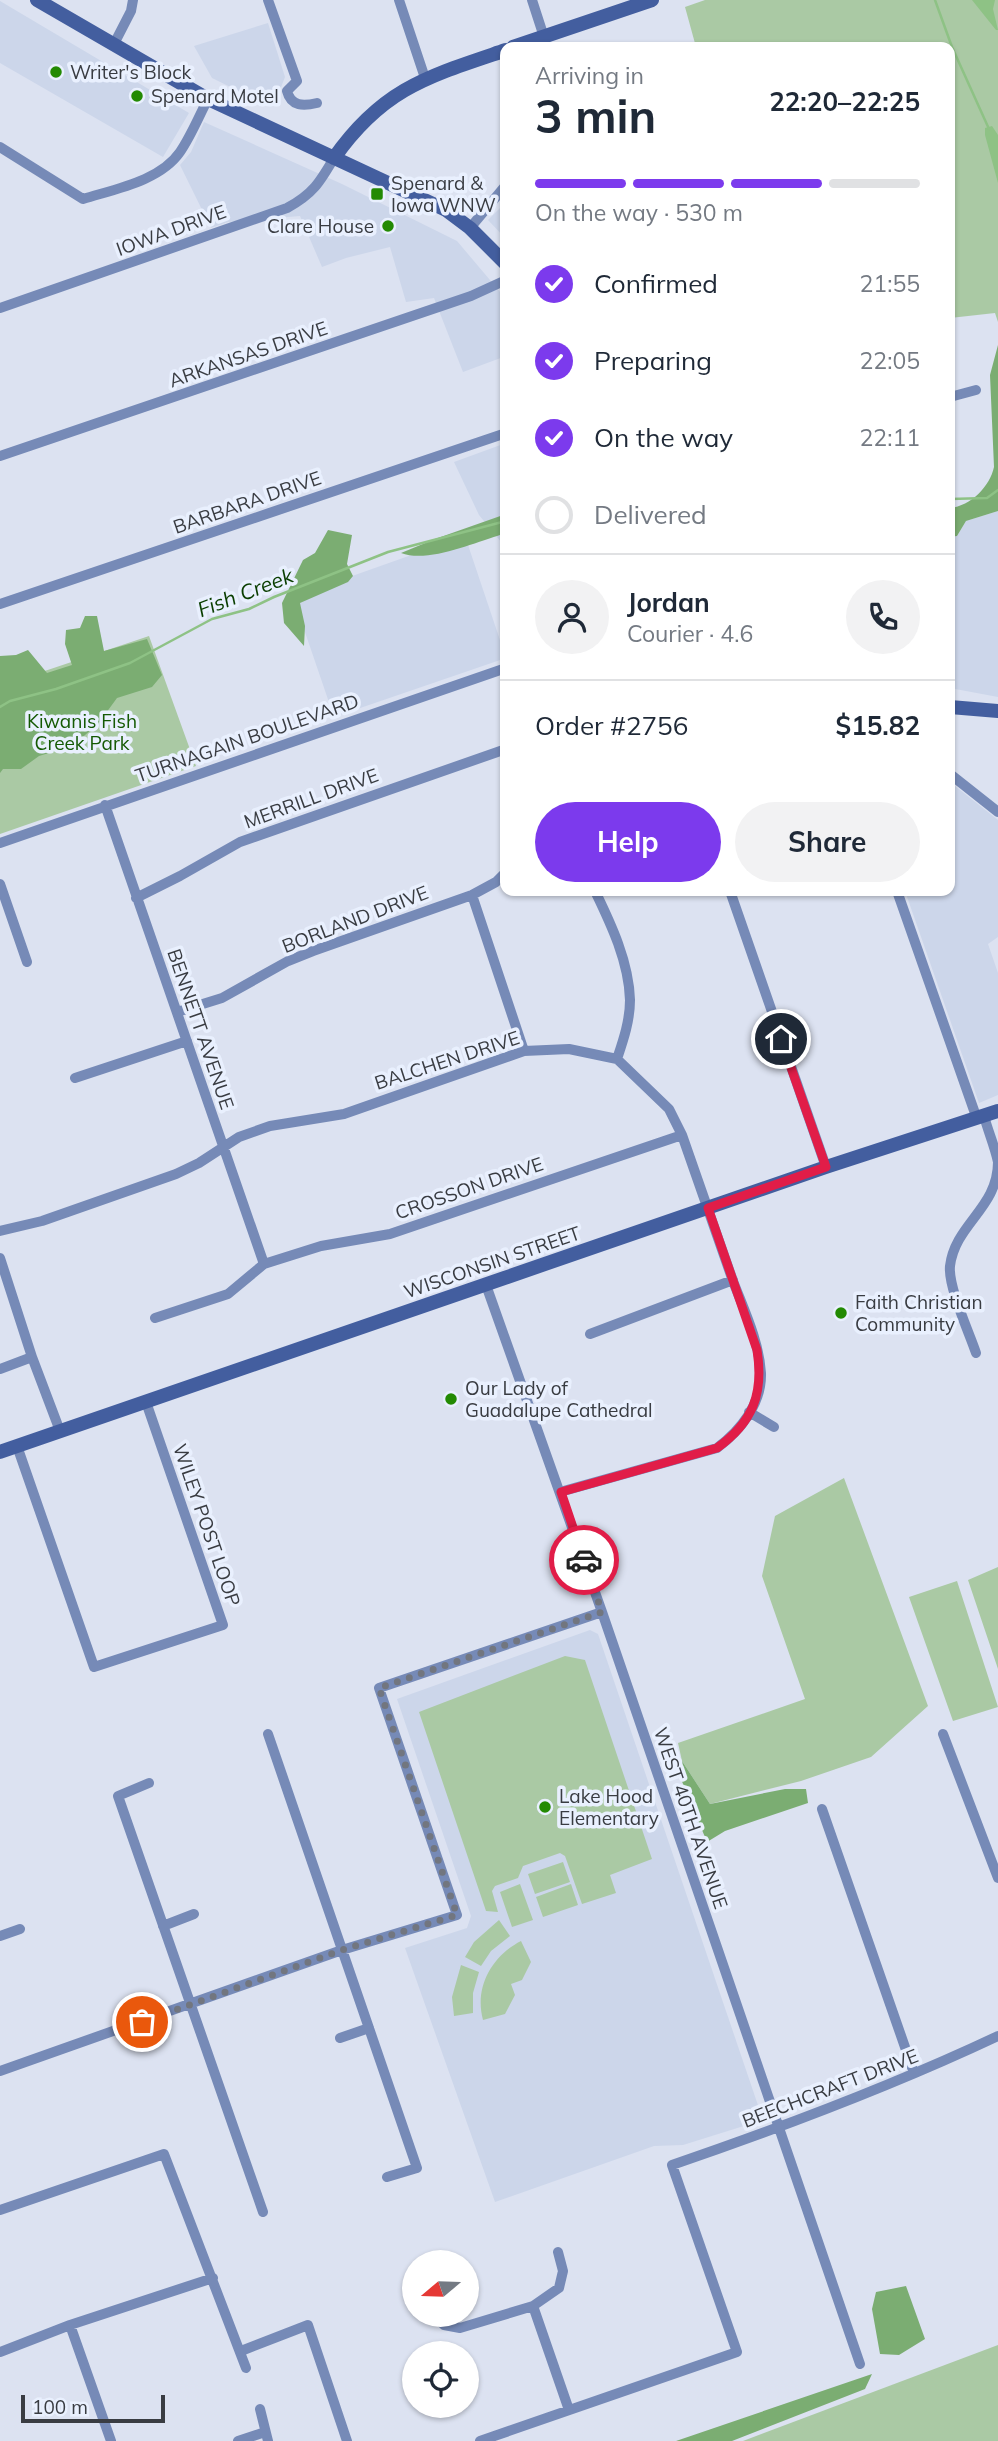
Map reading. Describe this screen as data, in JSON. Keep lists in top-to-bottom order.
{
  "streets": {
    "street": [
      "IOWA DRIVE",
      "ARKANSAS DRIVE",
      "BARBARA DRIVE",
      "TURNAGAIN BOULEVARD",
      "MERRILL DRIVE",
      "BORLAND DRIVE",
      "BENNETT AVENUE",
      "BALCHEN DRIVE",
      "CROSSON DRIVE",
      "WISCONSIN STREET",
      "WILEY POST LOOP",
      "WEST 40TH AVENUE",
      "BEECHCRAFT DRIVE"
    ]
  },
  "crossings": [
    ["TURNAGAIN BOULEVARD", "BENNETT AVENUE"],
    ["MERRILL DRIVE", "BENNETT AVENUE"],
    ["BORLAND DRIVE", "BENNETT AVENUE"],
    ["BENNETT AVENUE", "BALCHEN DRIVE"],
    ["BENNETT AVENUE", "CROSSON DRIVE"],
    ["WISCONSIN STREET", "WILEY POST LOOP"],
    ["WISCONSIN STREET", "WEST 40TH AVENUE"],
    ["WEST 40TH AVENUE", "BEECHCRAFT DRIVE"]
  ],
  "water": ["Fish Creek"],
  "parks": ["Kiwanis Fish Creek Park"],
  "places": {
    "other": [
      "Writer's Block",
      "Spenard Motel",
      "Clare House",
      "Faith Christian Community",
      "Our Lady of Guadalupe Cathedral",
      "Lake Hood Elementary"
    ],
    "transit": ["Spenard & Iowa WNW"]
  },
  "scale_bar": "100 m",
  "north": "left",
  "page": {
    "heading": ["3 min", "Arriving in", "22:20–22:25"],
    "panel": [
      "Jordan",
      "Courier · 4.6",
      "Order #2756",
      "$15.82"
    ],
    "bar": "On the way · 530 m",
    "list": [
      ["Confirmed", "21:55"],
      ["Preparing", "22:05"],
      ["On the way", "22:11"],
      "Delivered"
    ],
    "buttons": ["Help", "Share"],
    "scale": "100 m"
  }
}
